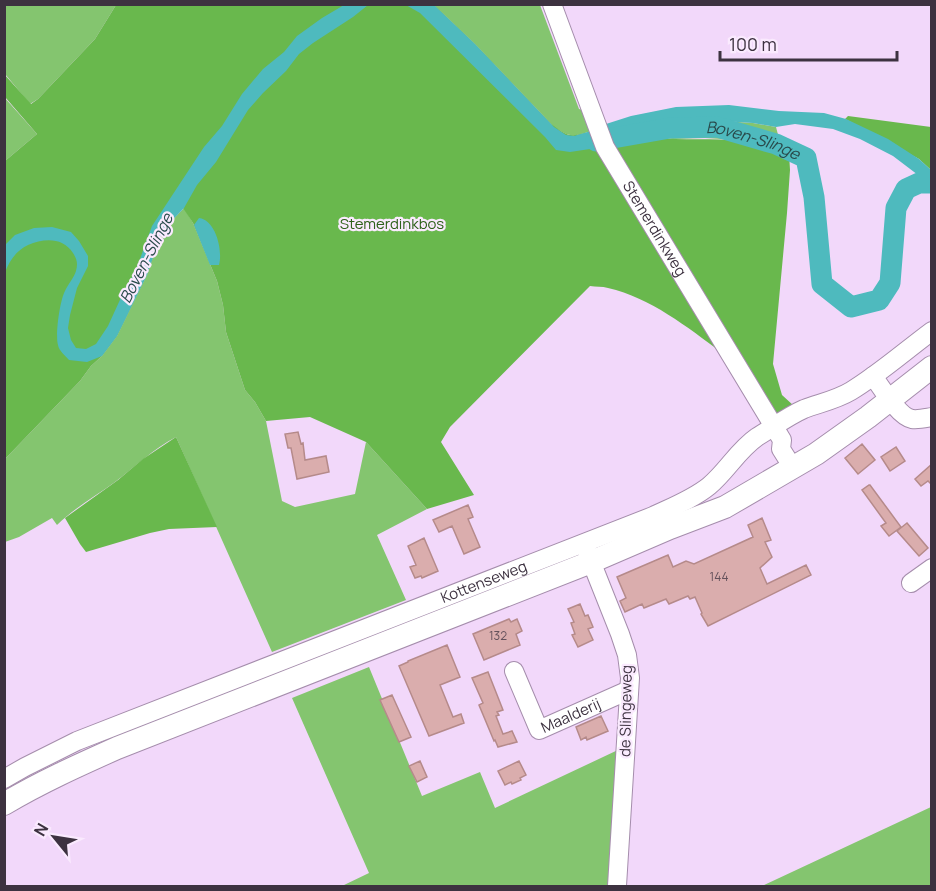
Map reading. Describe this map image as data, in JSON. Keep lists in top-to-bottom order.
{
  "streets": {
    "main road": ["Kottenseweg"],
    "street": ["Stemerdinkweg", "de Slingeweg", "Maalderij"]
  },
  "crossings": [
    ["Stemerdinkweg", "Kottenseweg"],
    ["Kottenseweg", "de Slingeweg"],
    ["de Slingeweg", "Maalderij"]
  ],
  "water": ["Boven-Slinge"],
  "parks": ["Stemerdinkbos"],
  "house_numbers": ["144", "132"],
  "scale_bar": "100 m",
  "north": "top left"
}
